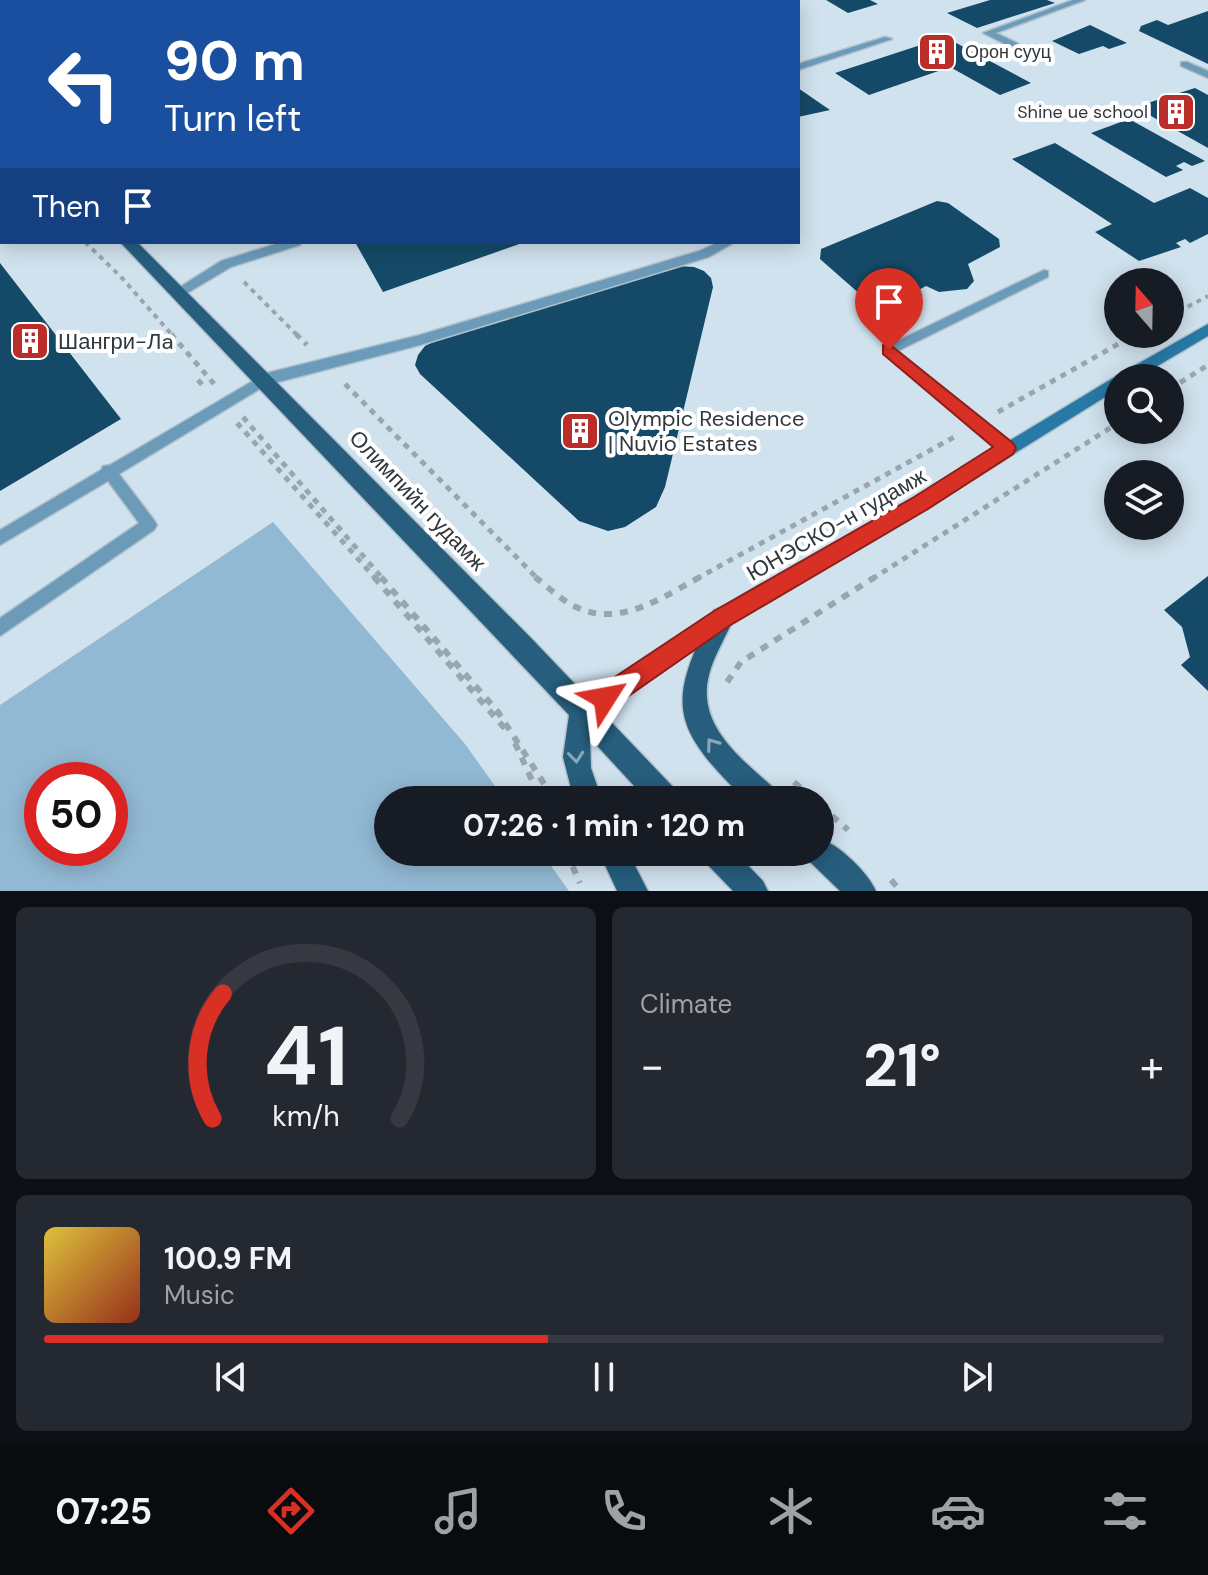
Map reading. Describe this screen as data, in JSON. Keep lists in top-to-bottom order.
{
  "streets": {
    "main road": ["Олимпийн гудамж", "ЮНЭСКО-н гудамж"]
  },
  "crossings": [
    ["Олимпийн гудамж", "ЮНЭСКО-н гудамж"]
  ],
  "places": {
    "building": [
      "Орон сууц",
      "Shine ue school",
      "Шангри-Лa",
      "Olympic Residence | Nuvio Estates"
    ]
  },
  "north": "top",
  "page": {
    "turn": ["90 m", "Turn left"],
    "then": "Then",
    "limit": "50",
    "trip": "07:26 · 1 min · 120 m",
    "tile": "Climate",
    "heat": ["−", "21°", "+"],
    "song": ["100.9 FM", "Music"],
    "tabs": "07:25",
    "gauge": ["41", "km/h"]
  }
}
